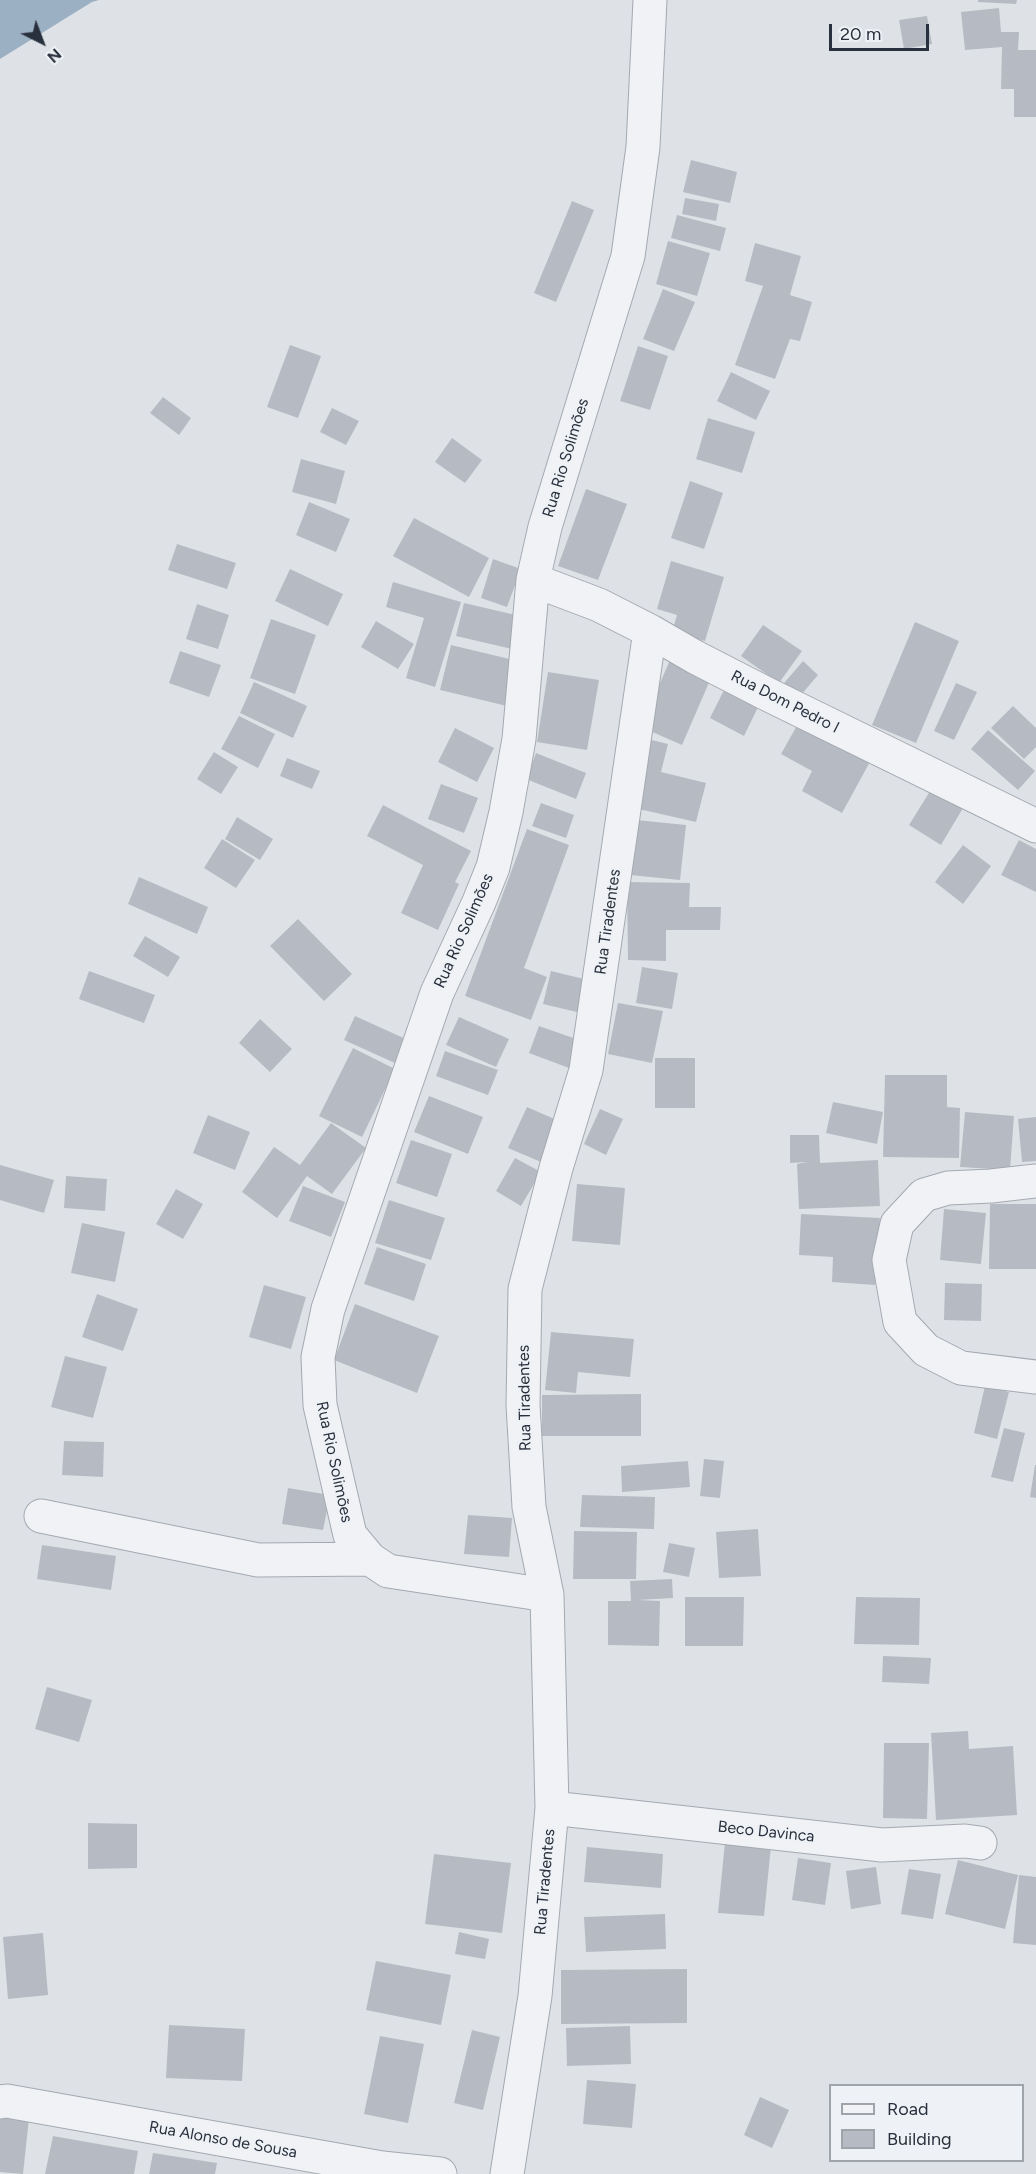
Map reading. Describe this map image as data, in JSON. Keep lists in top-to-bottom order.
{
  "streets": {
    "street": [
      "Rua Rio Solimões",
      "Rua Dom Pedro I",
      "Rua Tiradentes",
      "Beco Davinca",
      "Rua Alonso de Sousa"
    ]
  },
  "crossings": [
    ["Rua Rio Solimões", "Rua Dom Pedro I"],
    ["Rua Rio Solimões", "Rua Tiradentes"],
    ["Rua Dom Pedro I", "Rua Tiradentes"],
    ["Rua Tiradentes", "Beco Davinca"]
  ],
  "legend": ["Road", "Building"],
  "scale_bar": "20 m",
  "north": "bottom right"
}
